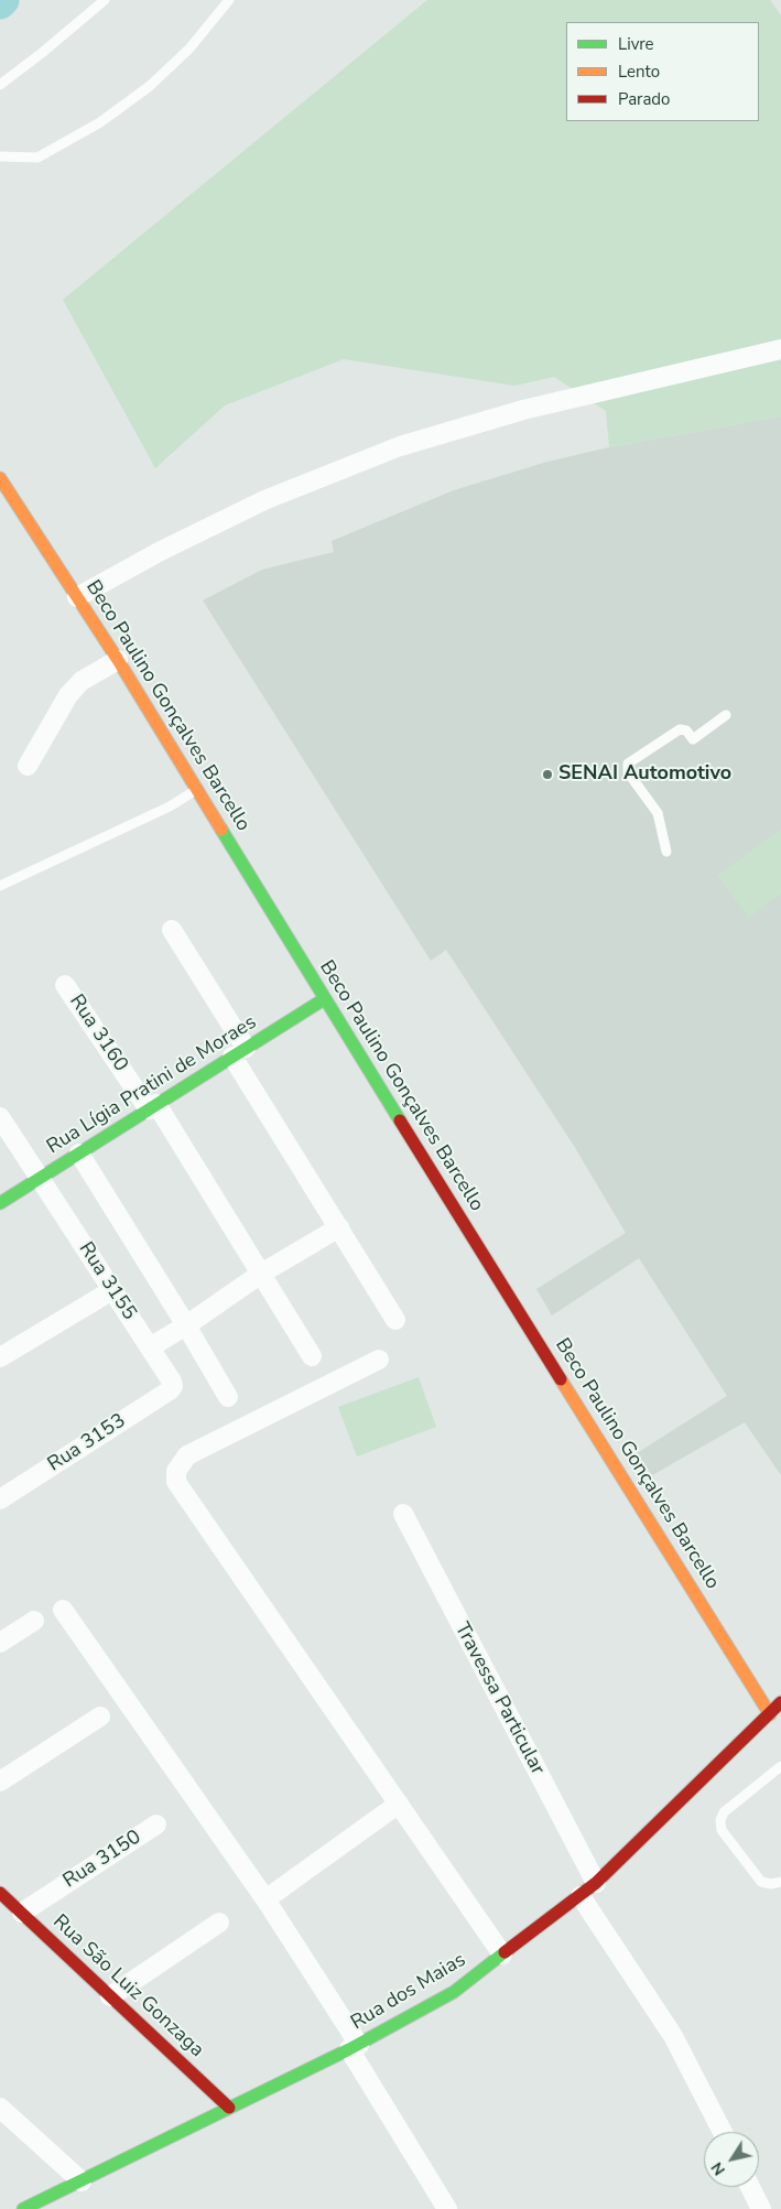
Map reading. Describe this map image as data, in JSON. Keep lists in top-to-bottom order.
{
  "streets": {
    "street": [
      "Beco Paulino Gonçalves Barcello",
      "Rua 3160",
      "Rua Lígia Pratini de Moraes",
      "Rua 3155",
      "Rua 3153",
      "Travessa Particular",
      "Rua 3150",
      "Rua São Luiz Gonzaga",
      "Rua dos Maias"
    ]
  },
  "crossings": [
    ["Beco Paulino Gonçalves Barcello", "Rua Lígia Pratini de Moraes"],
    ["Beco Paulino Gonçalves Barcello", "Rua dos Maias"],
    ["Rua 3160", "Rua Lígia Pratini de Moraes"],
    ["Rua Lígia Pratini de Moraes", "Rua 3155"],
    ["Rua 3155", "Rua 3153"],
    ["Travessa Particular", "Rua dos Maias"],
    ["Rua 3150", "Rua São Luiz Gonzaga"],
    ["Rua São Luiz Gonzaga", "Rua dos Maias"]
  ],
  "places": ["SENAI Automotivo"],
  "legend": ["Livre", "Lento", "Parado"],
  "north": "bottom left"
}
